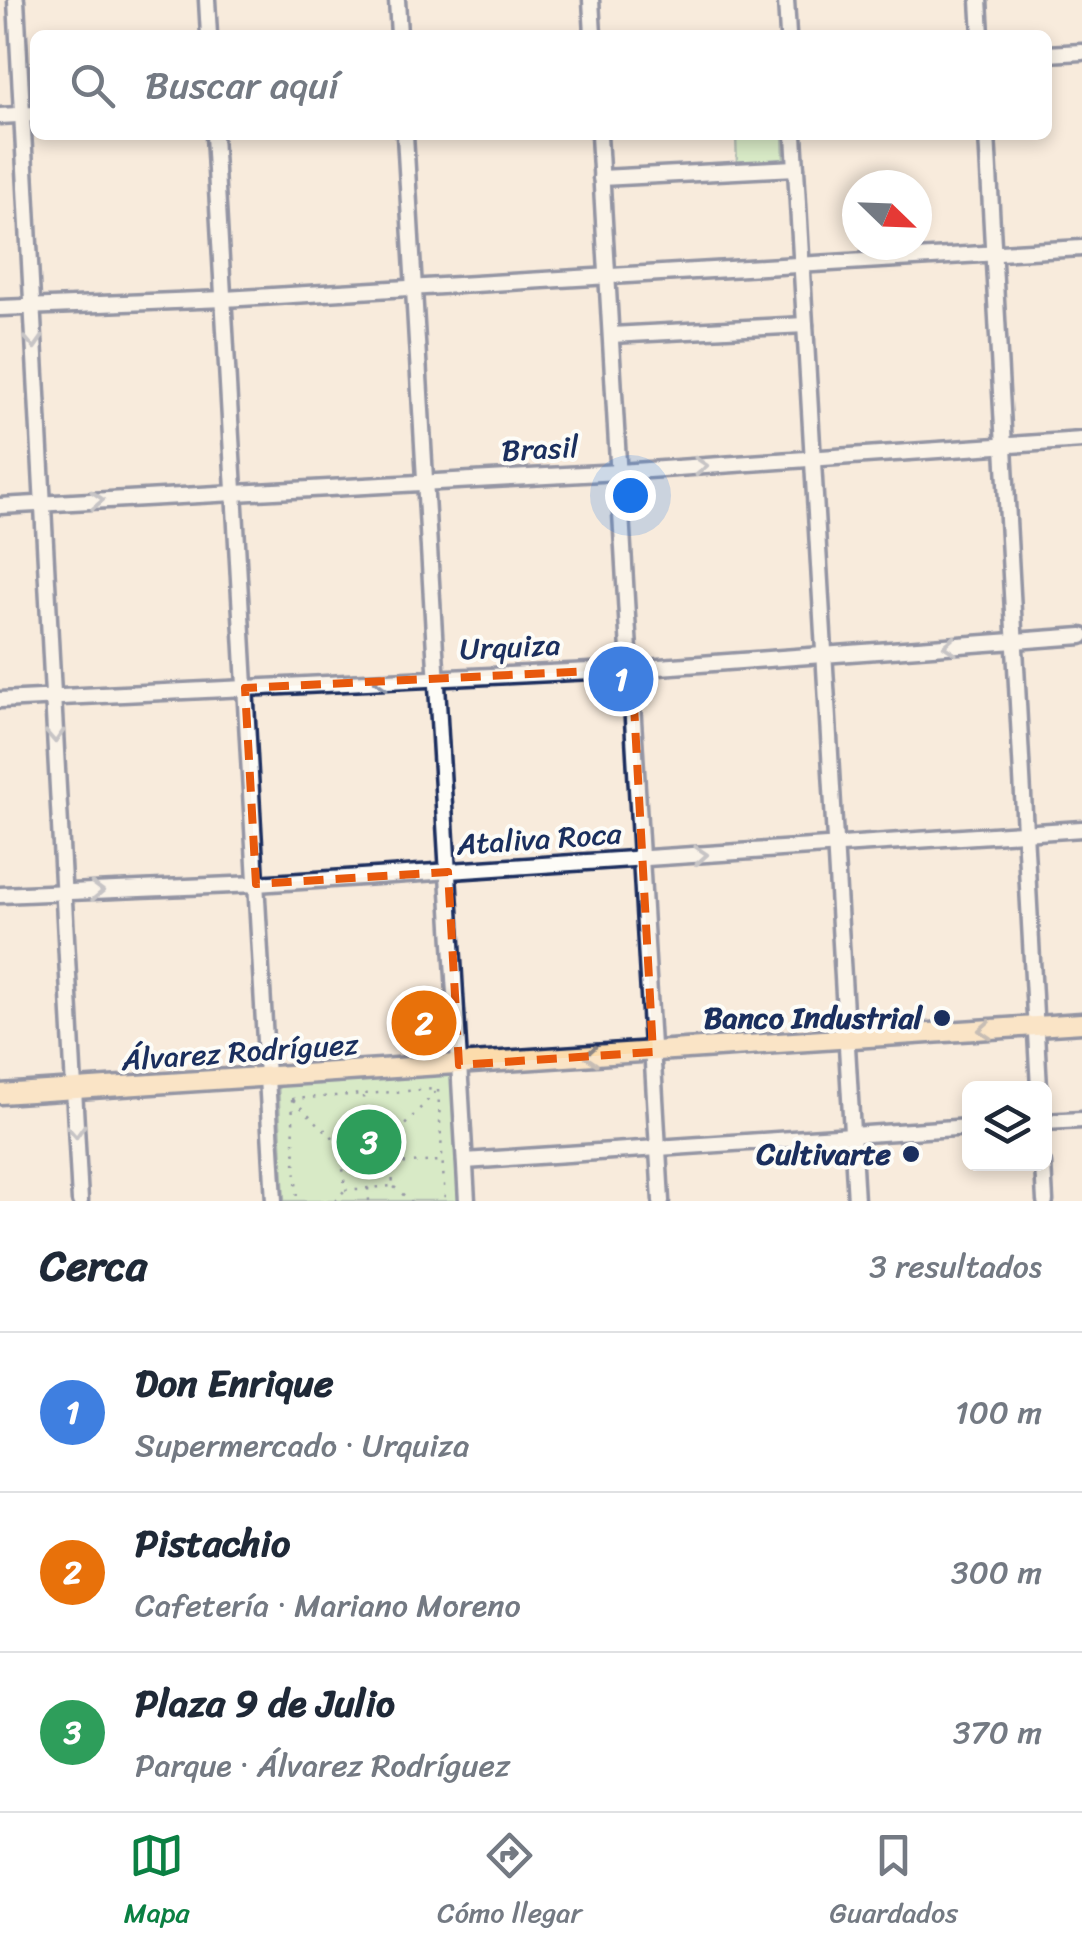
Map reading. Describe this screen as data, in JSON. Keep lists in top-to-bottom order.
{
  "streets": {
    "main road": ["Álvarez Rodríguez"],
    "street": ["Brasil", "Urquiza", "Ataliva Roca"]
  },
  "one_way": [
    "Brasil",
    "Urquiza",
    "Ataliva Roca",
    "Álvarez Rodríguez"
  ],
  "places": ["Banco Industrial", "Cultivarte"],
  "north": "bottom right",
  "page": {
    "search": "Buscar aquí",
    "pins": ["1", "2", "3"],
    "heading": ["Cerca", "3 resultados"],
    "list": [
      {
        "mark": "1",
        "name": "Don Enrique",
        "note": "Supermercado · Urquiza",
        "value": "100 m"
      },
      {
        "mark": "2",
        "name": "Pistachio",
        "note": "Cafetería · Mariano Moreno",
        "value": "300 m"
      },
      {
        "mark": "3",
        "name": "Plaza 9 de Julio",
        "note": "Parque · Álvarez Rodríguez",
        "value": "370 m"
      }
    ],
    "nav": ["Mapa", "Cómo llegar", "Guardados"]
  }
}
